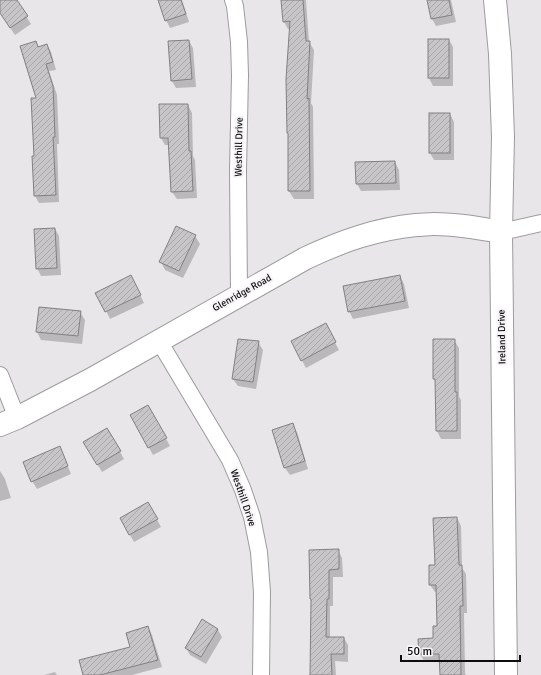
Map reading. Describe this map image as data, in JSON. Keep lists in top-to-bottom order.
{
  "streets": {
    "main road": ["Glenridge Road", "Ireland Drive"],
    "street": ["Westhill Drive"]
  },
  "crossings": [
    ["Westhill Drive", "Glenridge Road"],
    ["Glenridge Road", "Ireland Drive"]
  ],
  "scale_bar": "50 m"
}
